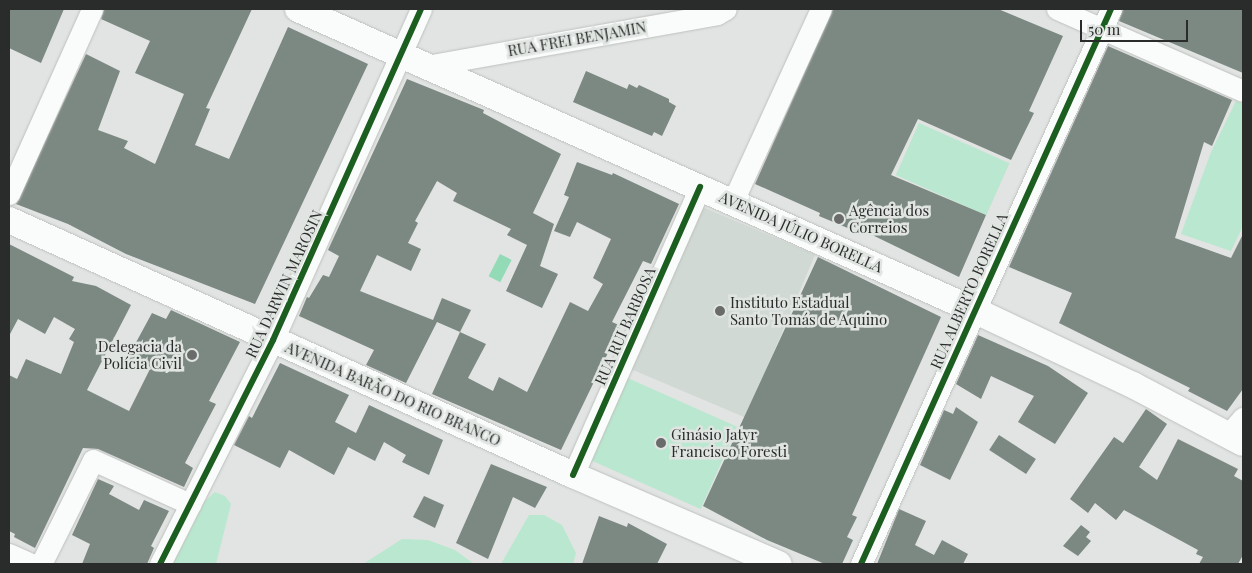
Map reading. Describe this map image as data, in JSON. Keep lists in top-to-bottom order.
{
  "streets": {
    "main road": ["AVENIDA JÚLIO BORELLA", "AVENIDA BARÃO DO RIO BRANCO"],
    "street": [
      "RUA FREI BENJAMIN",
      "RUA DARWIN MAROSIN",
      "RUA ALBERTO BORELLA",
      "RUA RUI BARBOSA"
    ]
  },
  "crossings": [
    ["RUA FREI BENJAMIN", "AVENIDA JÚLIO BORELLA"],
    ["AVENIDA JÚLIO BORELLA", "RUA DARWIN MAROSIN"],
    ["AVENIDA JÚLIO BORELLA", "RUA ALBERTO BORELLA"],
    ["AVENIDA JÚLIO BORELLA", "RUA RUI BARBOSA"],
    ["RUA DARWIN MAROSIN", "AVENIDA BARÃO DO RIO BRANCO"],
    ["RUA RUI BARBOSA", "AVENIDA BARÃO DO RIO BRANCO"]
  ],
  "places": [
    "Agência dos Correios",
    "Instituto Estadual Santo Tomás de Aquino",
    "Delegacia da Polícia Civil",
    "Ginásio Jatyr Francisco Foresti"
  ],
  "scale_bar": "50 m"
}
